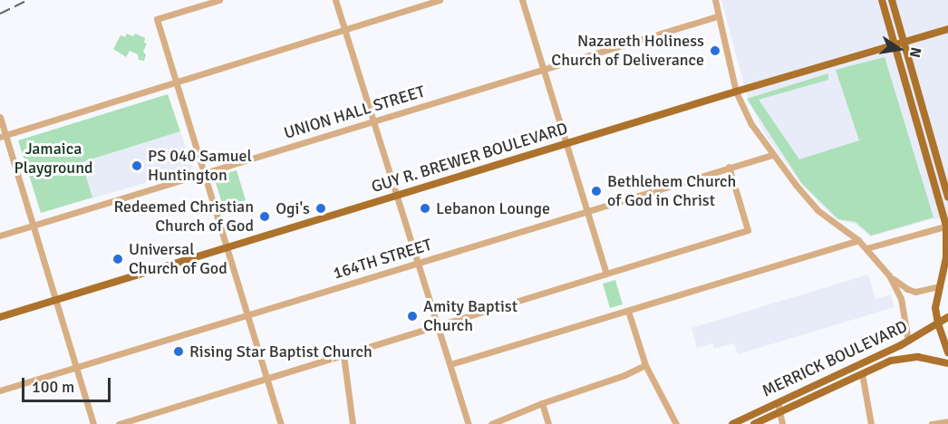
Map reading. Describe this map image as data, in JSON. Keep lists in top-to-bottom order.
{
  "streets": {
    "main road": ["GUY R. BREWER BOULEVARD", "MERRICK BOULEVARD"],
    "street": ["UNION HALL STREET", "164TH STREET"]
  },
  "parks": ["Jamaica Playground"],
  "places": [
    "Nazareth Holiness Church of Deliverance",
    "PS 040 Samuel Huntington",
    "Bethlehem Church of God in Christ",
    "Ogi's",
    "Lebanon Lounge",
    "Redeemed Christian Church of God",
    "Universal Church of God",
    "Amity Baptist Church",
    "Rising Star Baptist Church"
  ],
  "scale_bar": "100 m",
  "north": "right"
}
